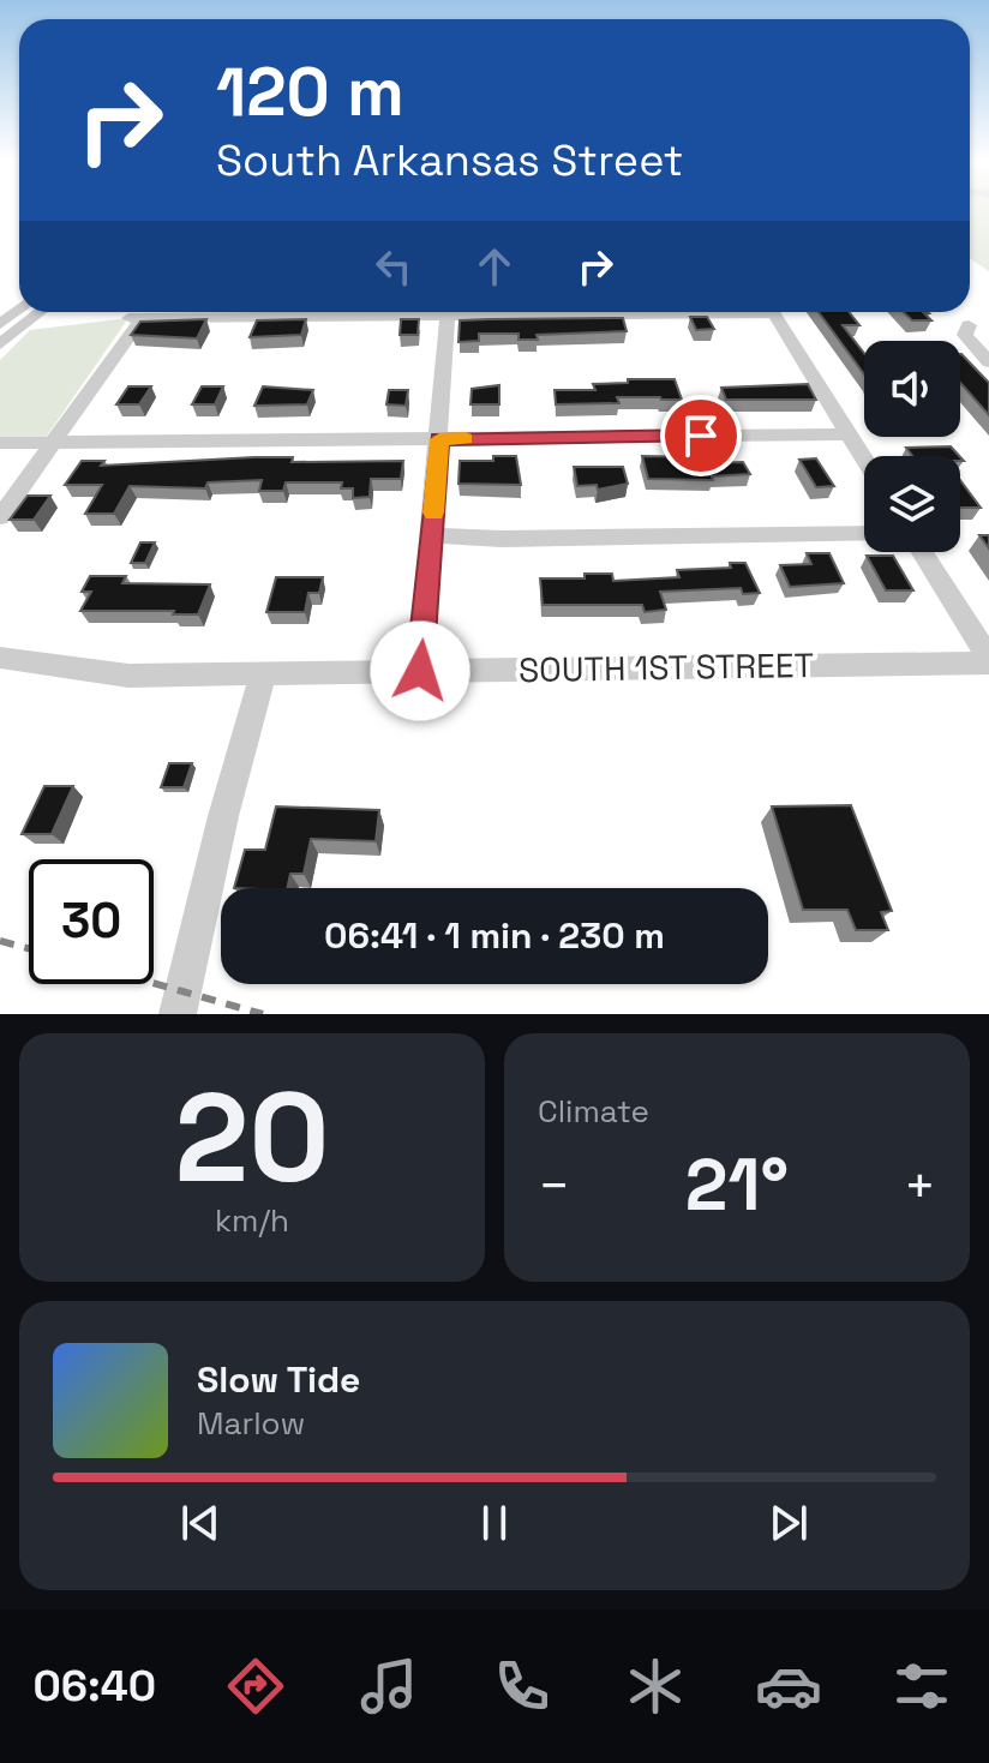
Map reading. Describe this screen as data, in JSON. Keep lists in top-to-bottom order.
{
  "streets": {
    "street": ["SOUTH 1ST STREET"]
  },
  "page": {
    "turn": ["120 m", "South Arkansas Street"],
    "limit": "30",
    "trip": "06:41 · 1 min · 230 m",
    "tile": [
      ["20", "km/h"],
      "Climate"
    ],
    "heat": ["−", "21°", "+"],
    "song": ["Slow Tide", "Marlow"],
    "tabs": "06:40"
  }
}
